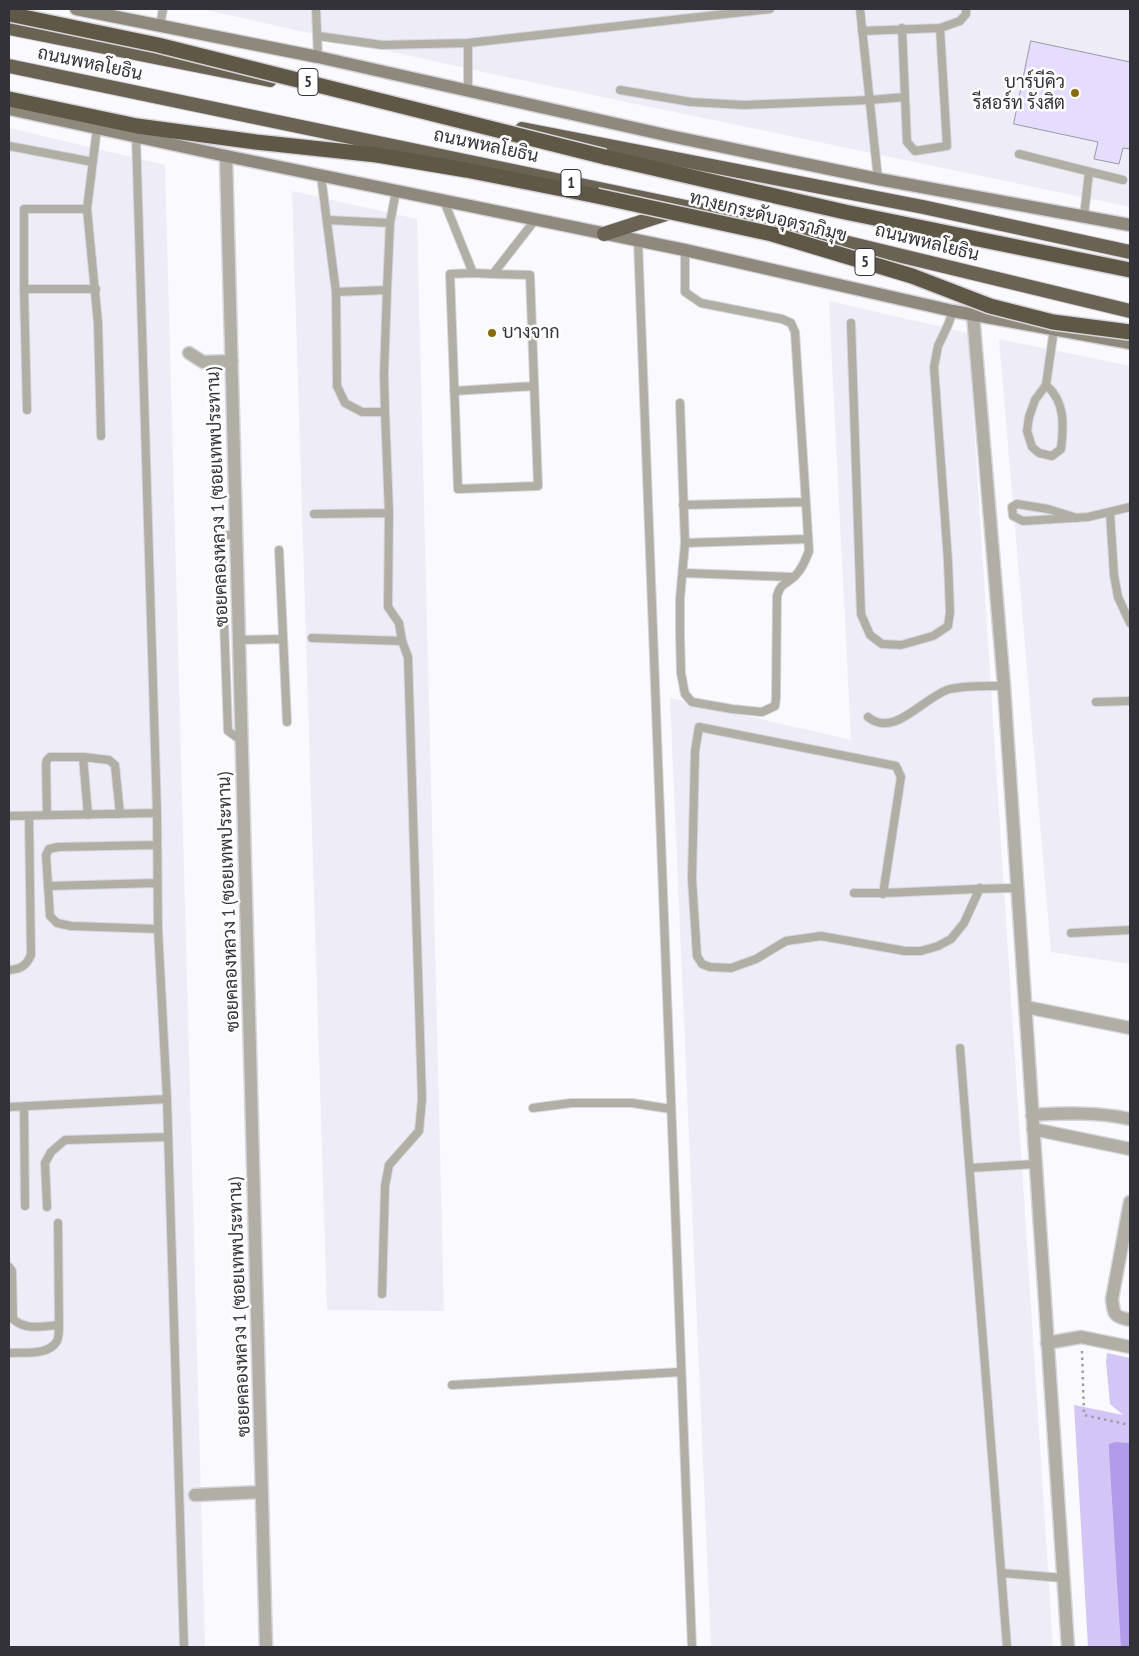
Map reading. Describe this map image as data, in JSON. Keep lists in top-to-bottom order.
{
  "streets": {
    "highway": [
      "ถนนพหลโยธิน",
      "5",
      "1",
      "ทางยกระดับอุตราภิมุข"
    ],
    "street": ["ซอยคลองหลวง 1 (ซอยเทพประทาน)"]
  },
  "places": ["บาร์บีคิว รีสอร์ท รังสิต", "บางจาก"]
}
